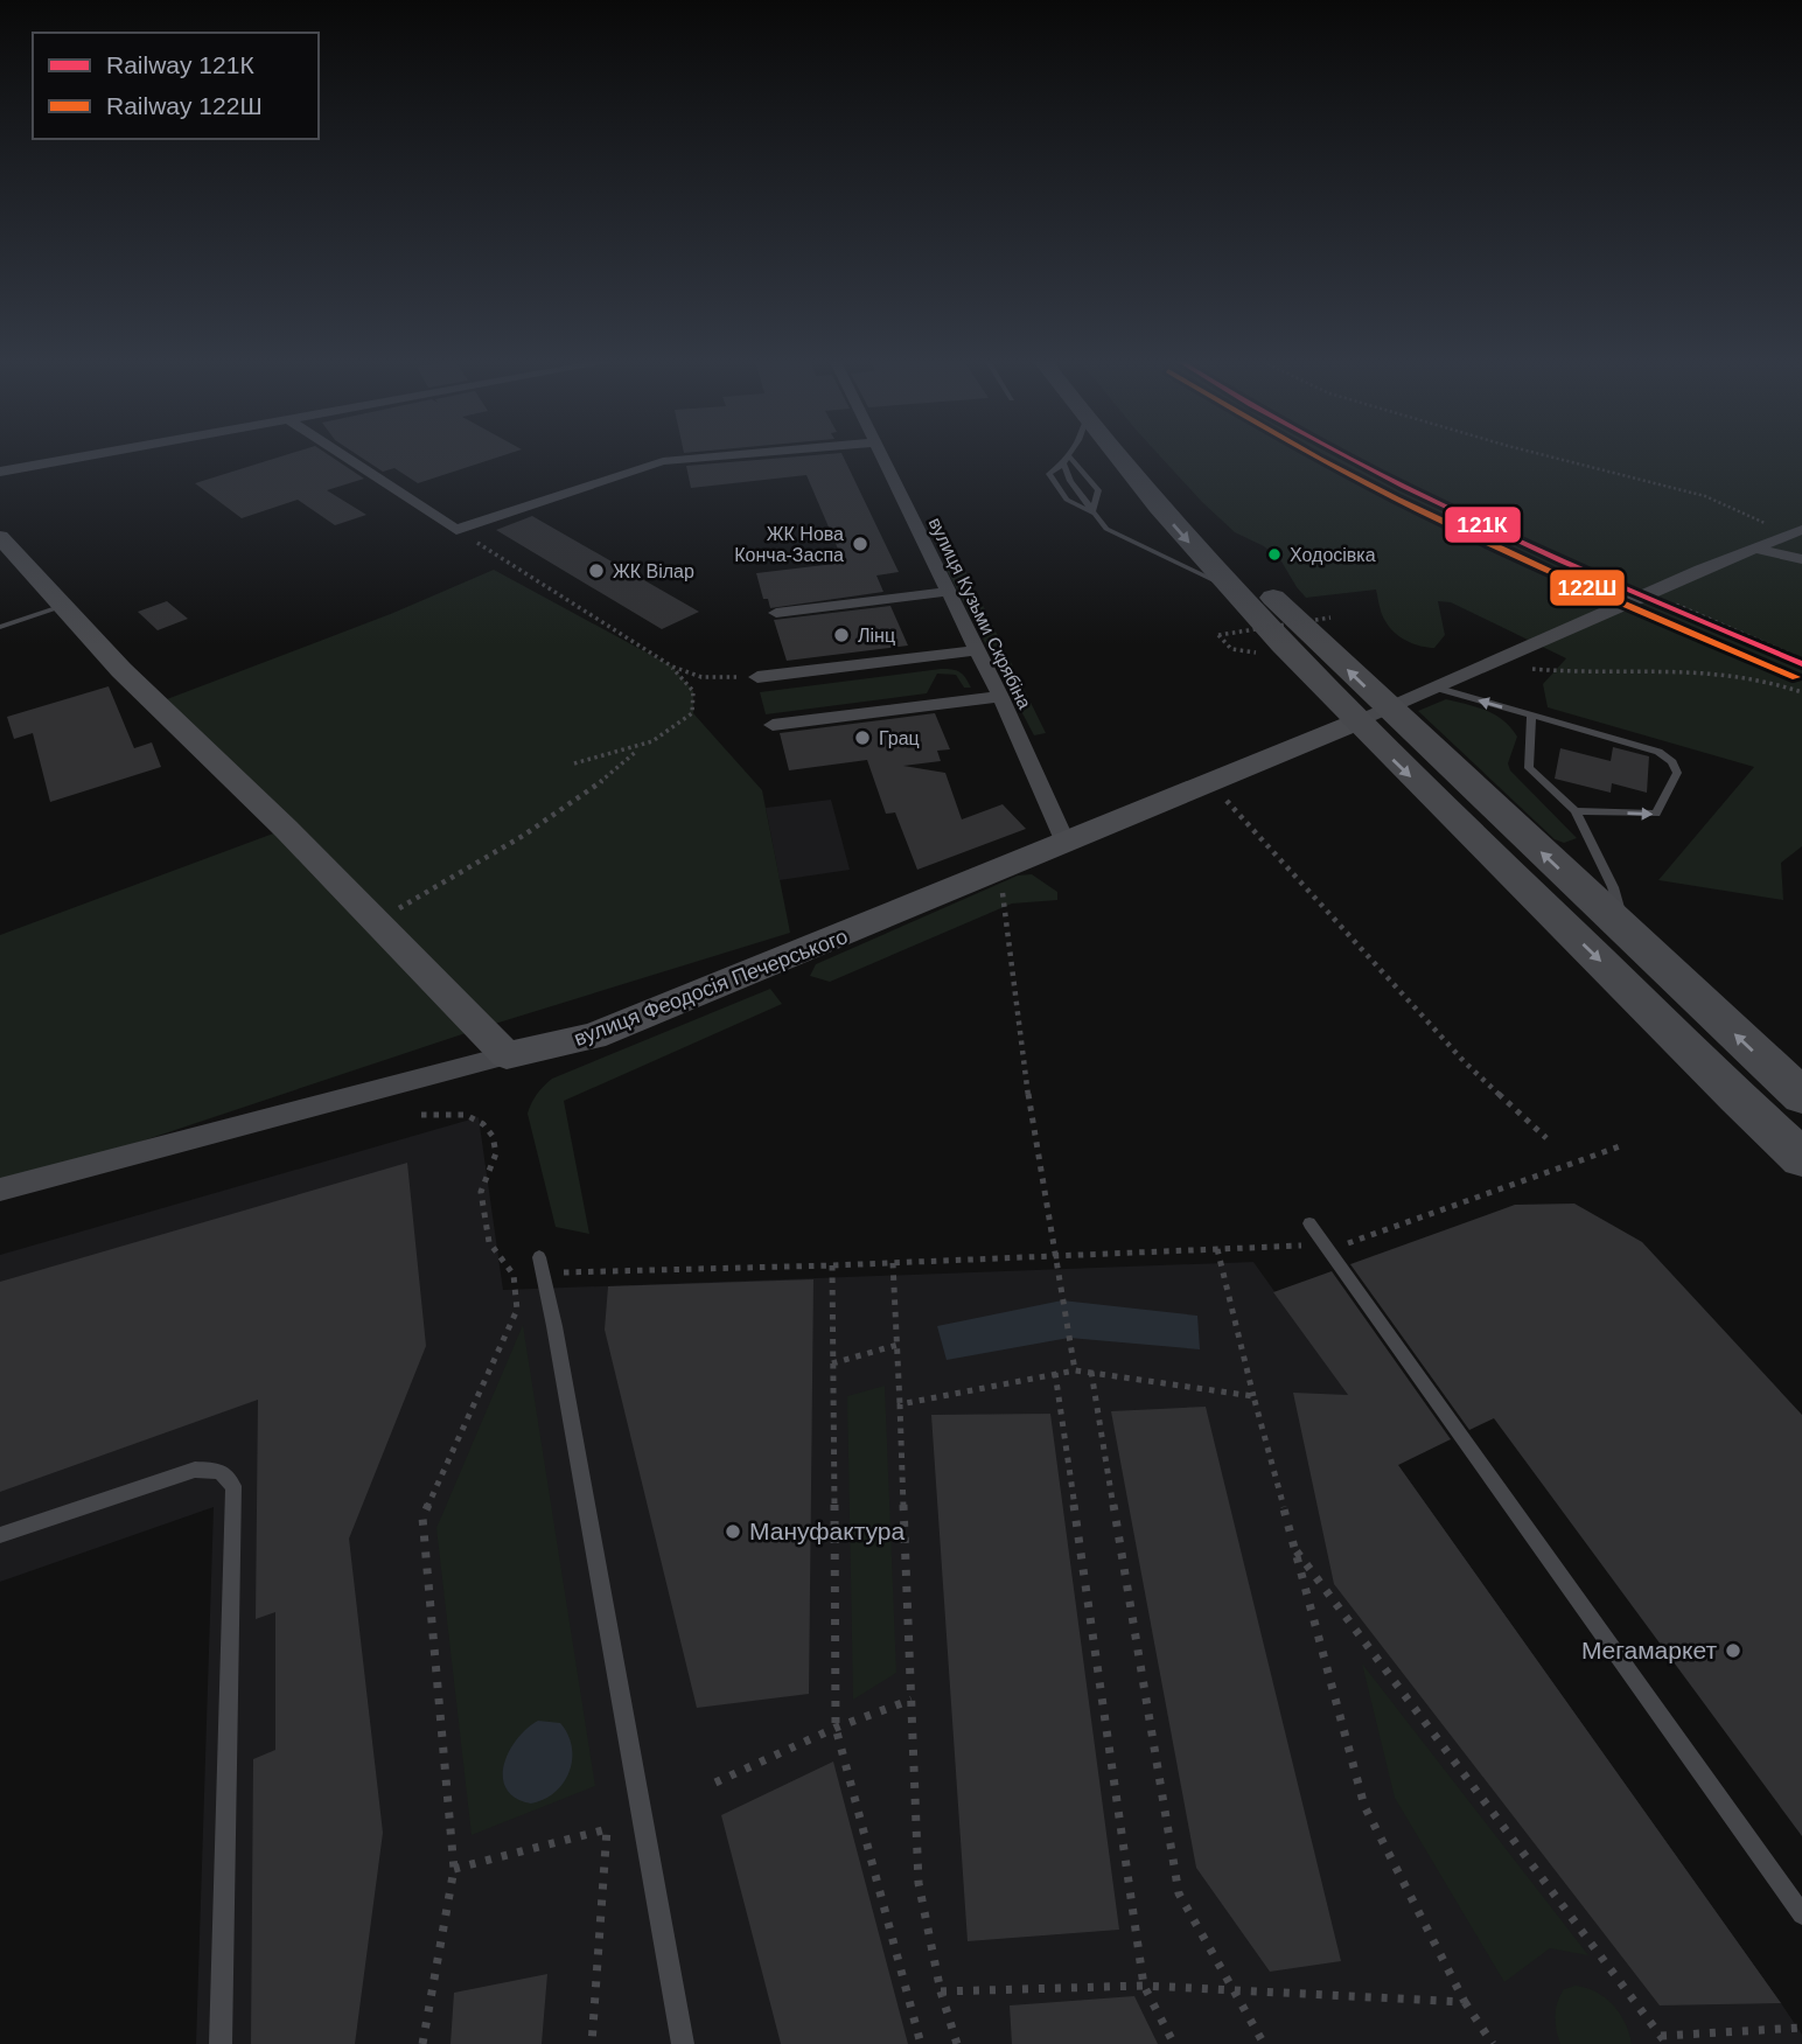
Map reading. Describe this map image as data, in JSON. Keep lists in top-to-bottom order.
{
  "streets": {
    "street": ["вулиця Кузьми Скрябіна", "вулиця Феодосія Печерського"]
  },
  "crossings": [
    ["вулиця Кузьми Скрябіна", "вулиця Феодосія Печерського"]
  ],
  "places": [
    "ЖК Нова Конча-Заспа",
    "Ходосівка",
    "ЖК Вілар",
    "Лінц",
    "Грац",
    "Мануфактура",
    "Мегамаркет"
  ],
  "lines": ["rail line 121К", "rail line 122Ш"],
  "legend": ["Railway 121К", "Railway 122Ш"]
}
